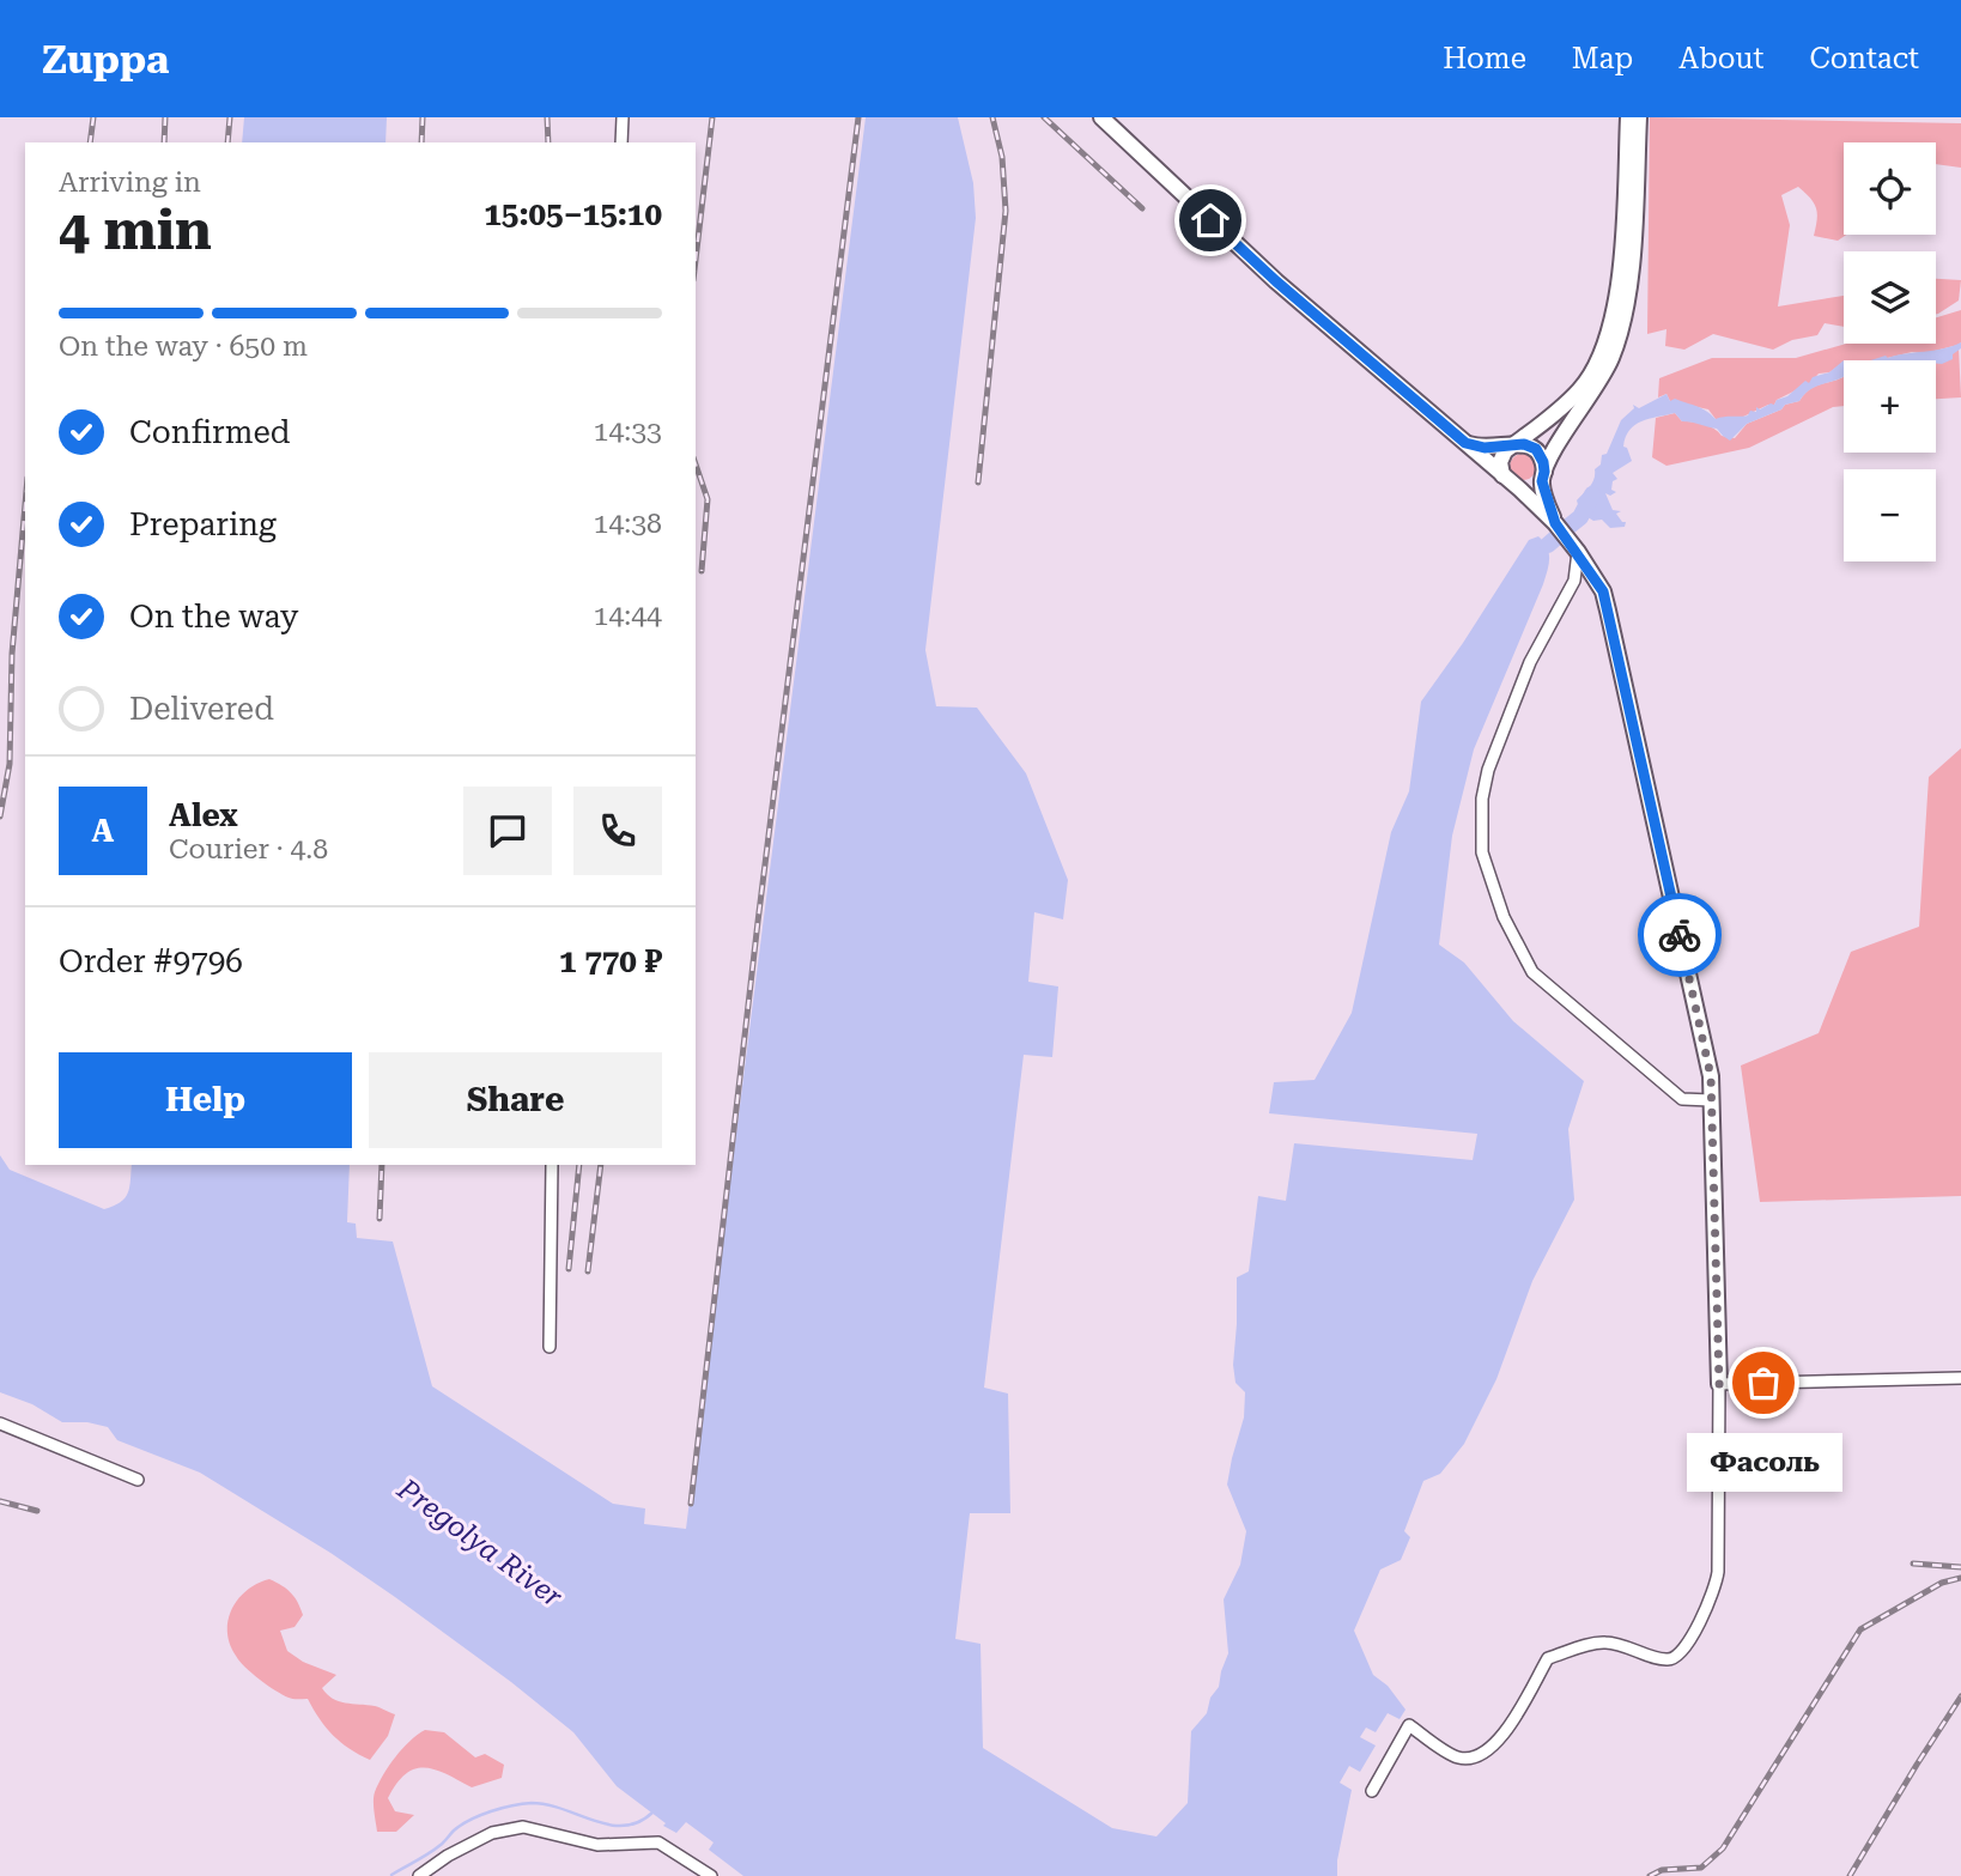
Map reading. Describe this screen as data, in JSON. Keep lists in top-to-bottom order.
{
  "water": ["Pregolya River"],
  "places": ["Фасоль"],
  "page": {
    "header": "Zuppa",
    "nav": [
      "Home",
      "Map",
      "About",
      "Contact"
    ],
    "map_buttons": ["+", "−"],
    "heading": ["4 min", "Arriving in", "15:05–15:10"],
    "panel": [
      "Alex",
      "Courier · 4.8",
      "Order #9796",
      "1 770 ₽"
    ],
    "bar": "On the way · 650 m",
    "list": [
      ["Confirmed", "14:33"],
      ["Preparing", "14:38"],
      ["On the way", "14:44"],
      "Delivered"
    ],
    "round": "A",
    "buttons": ["Help", "Share"],
    "bubble": "Фасоль"
  }
}
